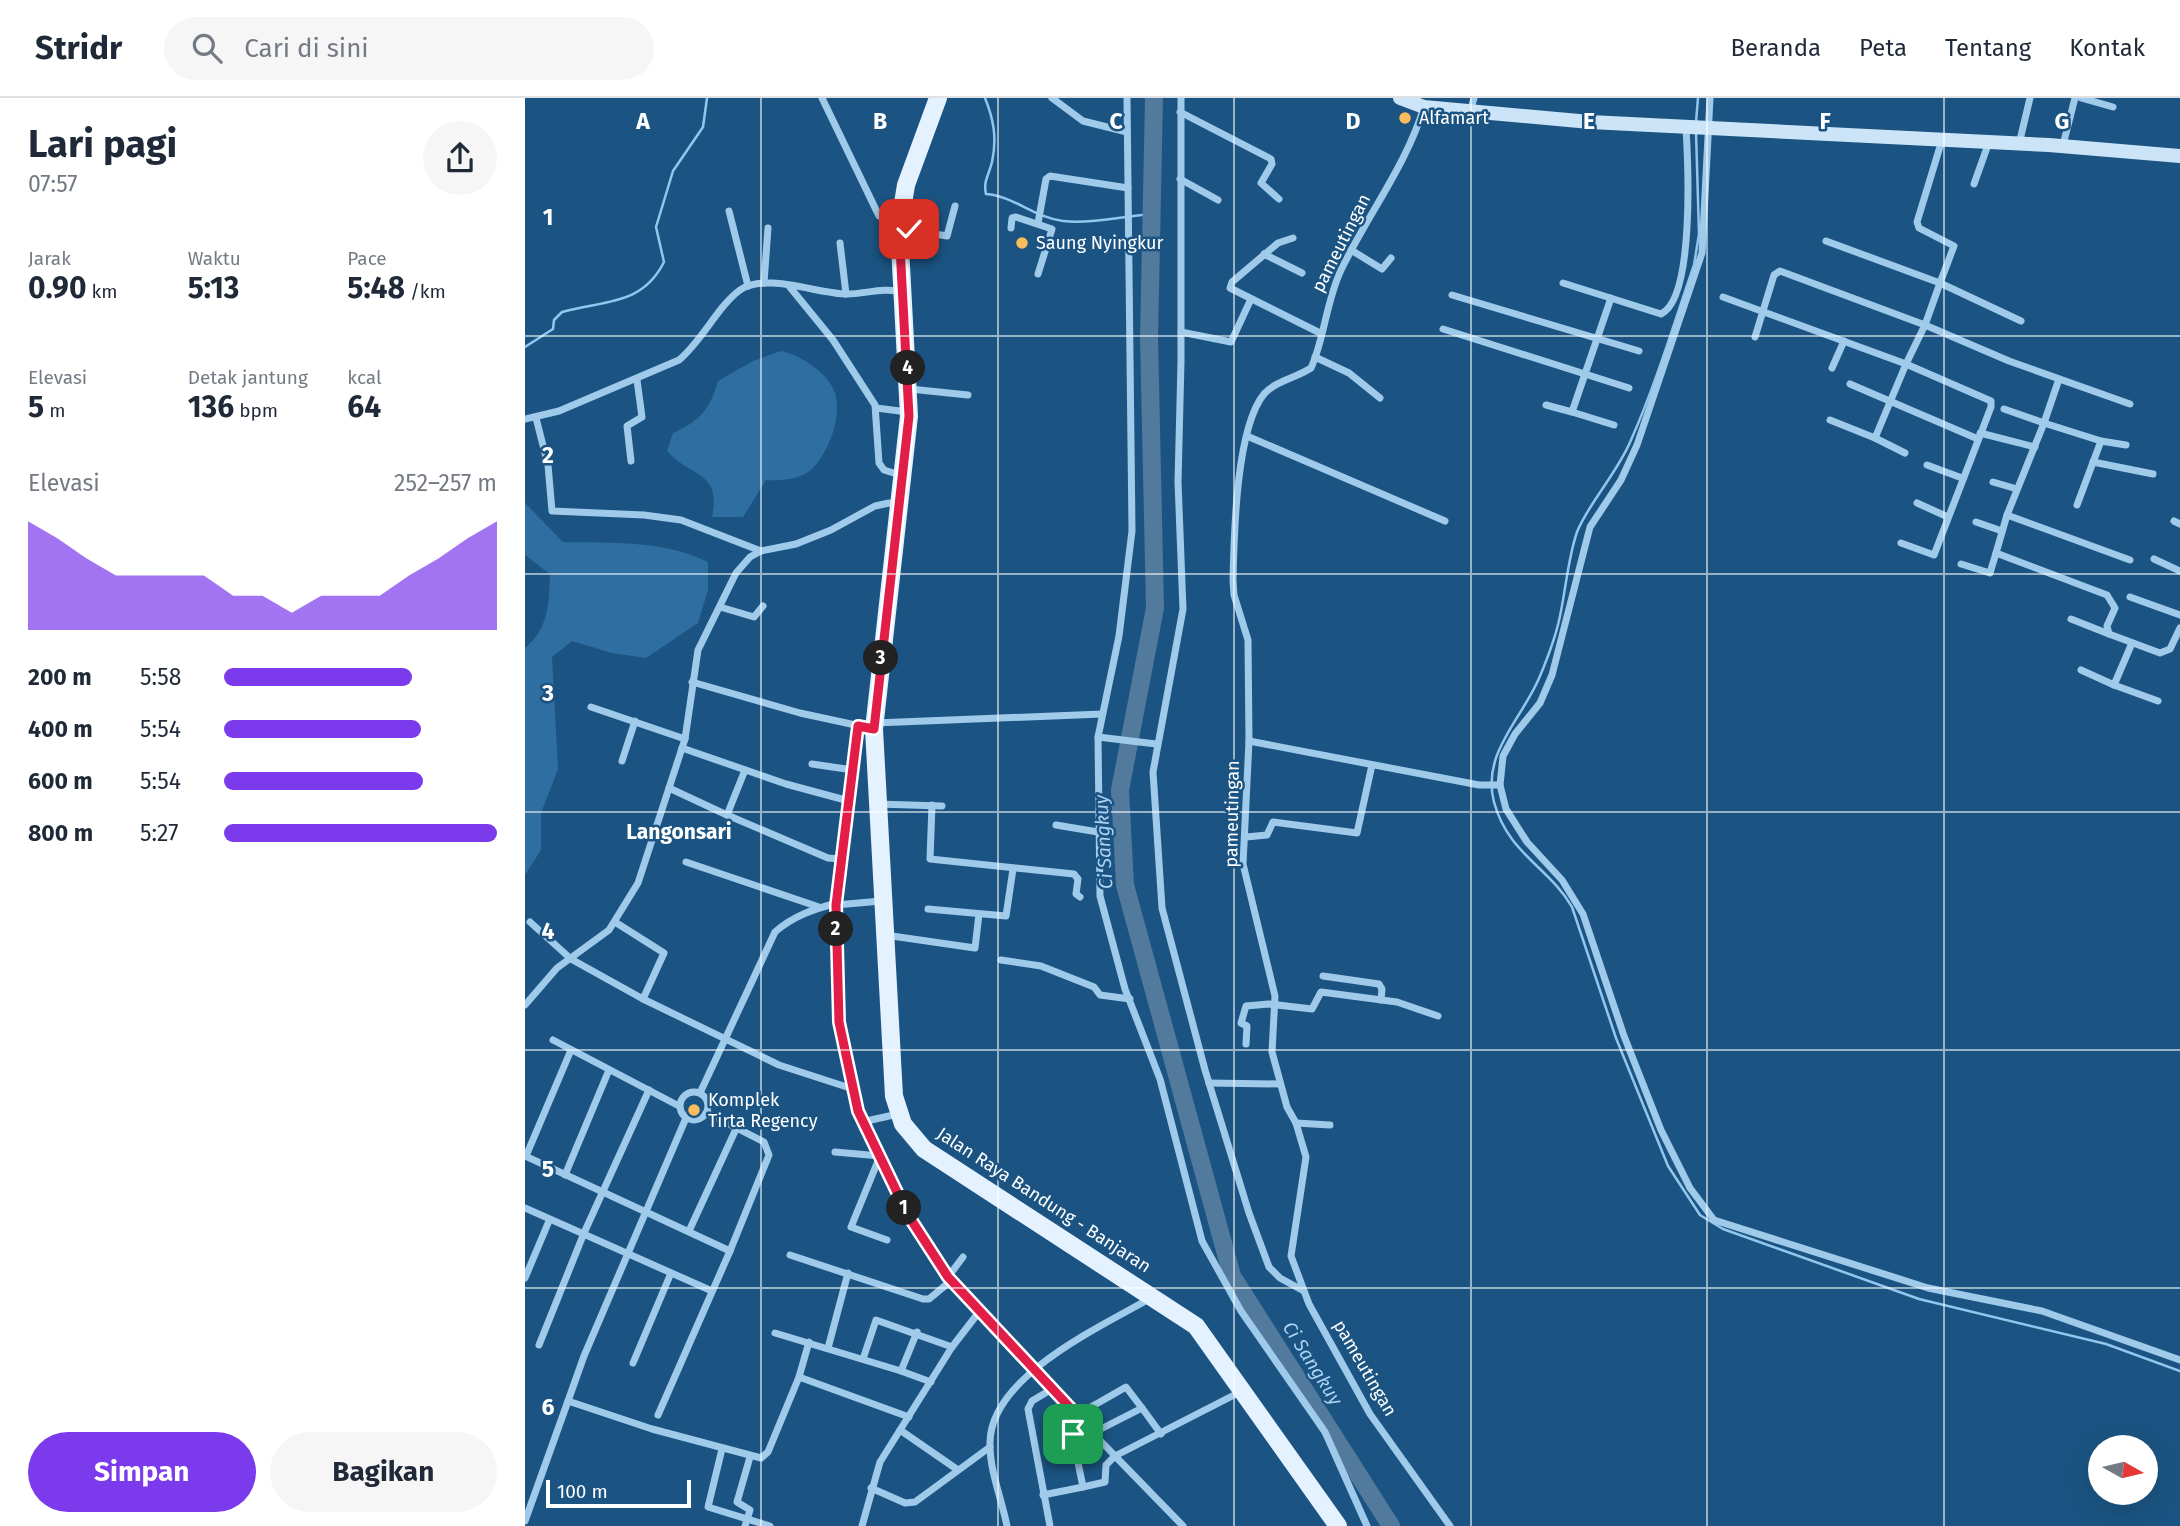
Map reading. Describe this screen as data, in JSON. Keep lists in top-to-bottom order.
{
  "streets": {
    "main road": ["Jalan Raya Bandung - Banjaran"],
    "street": ["pameutingan"]
  },
  "districts": ["Langonsari"],
  "water": ["Ci Sangkuy"],
  "places": ["Alfamart", "Saung Nyingkur", "Komplek Tirta Regency"],
  "scale_bar": "100 m",
  "north": "right",
  "page": {
    "header": "Stridr",
    "search": "Cari di sini",
    "nav": [
      "Beranda",
      "Peta",
      "Tentang",
      "Kontak"
    ],
    "heading": ["Lari pagi", "07:57"],
    "stats": [
      ["Jarak", "0.90 km"],
      ["Waktu", "5:13"],
      ["Pace", "5:48 /km"],
      ["Elevasi", "5 m"],
      ["Detak jantung", "136 bpm"],
      ["kcal", "64"]
    ],
    "pins": [
      "4",
      "3",
      "2",
      "1"
    ],
    "chart": ["Elevasi", "252–257 m"],
    "list": [
      {
        "name": "200 m",
        "note": "5:58"
      },
      {
        "name": "400 m",
        "note": "5:54"
      },
      {
        "name": "600 m",
        "note": "5:54"
      },
      {
        "name": "800 m",
        "note": "5:27"
      }
    ],
    "buttons": ["Simpan", "Bagikan"],
    "scale": "100 m"
  },
  "grid": {
    "columns": [
      "A",
      "B",
      "C",
      "D",
      "E",
      "F",
      "G"
    ],
    "rows": [
      "1",
      "2",
      "3",
      "4",
      "5",
      "6"
    ]
  }
}
